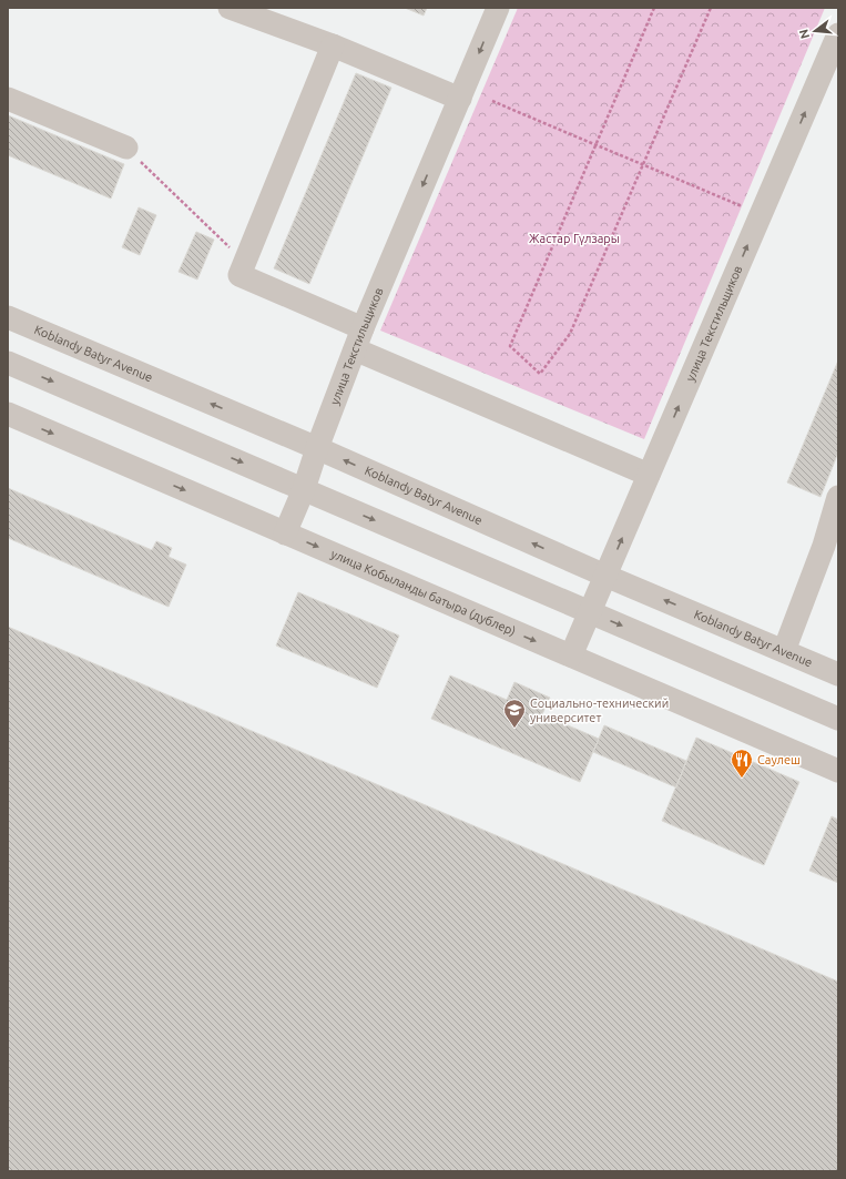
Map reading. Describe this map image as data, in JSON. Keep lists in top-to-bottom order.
{
  "streets": {
    "street": ["улица Текстильщиков", "Koblandy Batyr Avenue", "улица Кобыланды батыра (дублер)"]
  },
  "crossings": [
    ["улица Текстильщиков", "Koblandy Batyr Avenue"],
    ["улица Текстильщиков", "улица Кобыланды батыра (дублер)"]
  ],
  "parks": ["Жастар Гүлзары"],
  "places": {
    "school or university": ["Социально-технический университет"],
    "restaurant": ["Саулеш"]
  },
  "north": "left"
}
